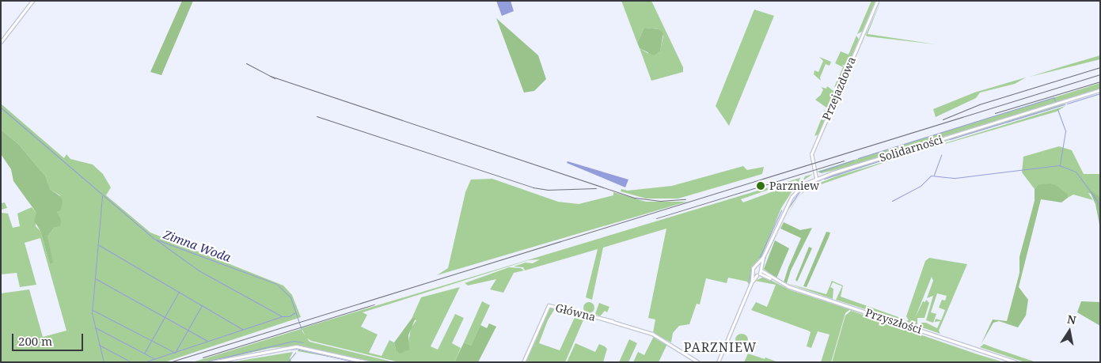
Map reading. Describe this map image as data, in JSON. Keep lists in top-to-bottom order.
{
  "streets": {
    "street": [
      "Przejazdowa",
      "Solidarności",
      "Główna",
      "Przyszłości"
    ]
  },
  "crossings": [
    ["Przejazdowa", "Solidarności"],
    ["Solidarności", "Przyszłości"]
  ],
  "districts": ["PARZNIEW"],
  "water": ["Zimna Woda"],
  "places": ["Parzniew"],
  "scale_bar": "200 m",
  "north": "top"
}
